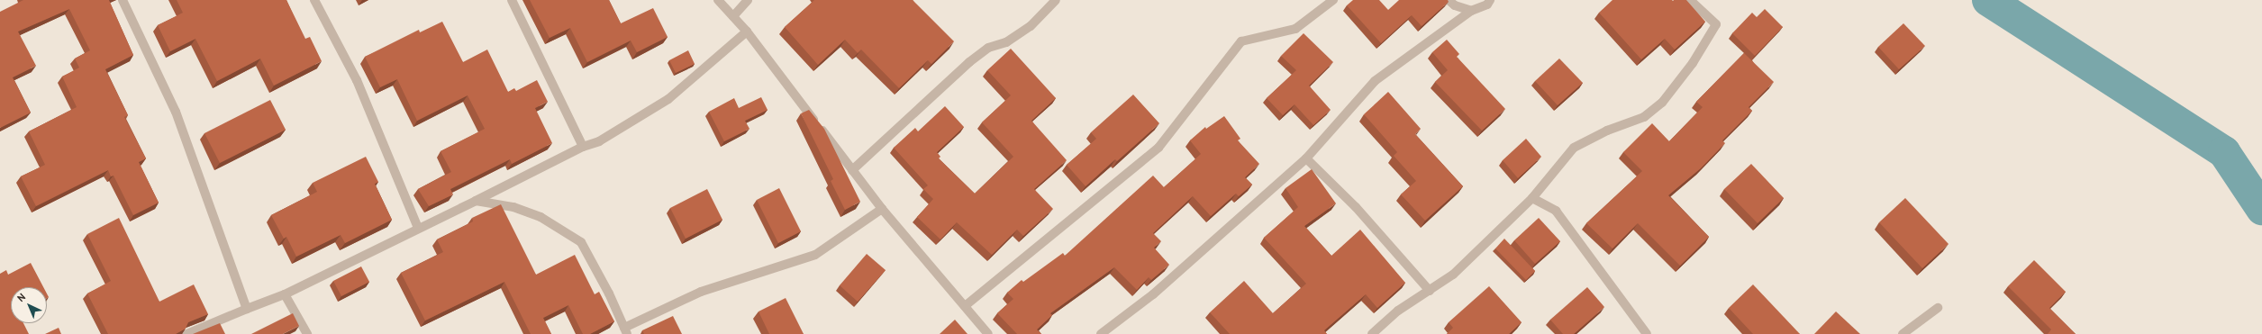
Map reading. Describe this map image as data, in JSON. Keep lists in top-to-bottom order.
{
  "north": "top left"
}
